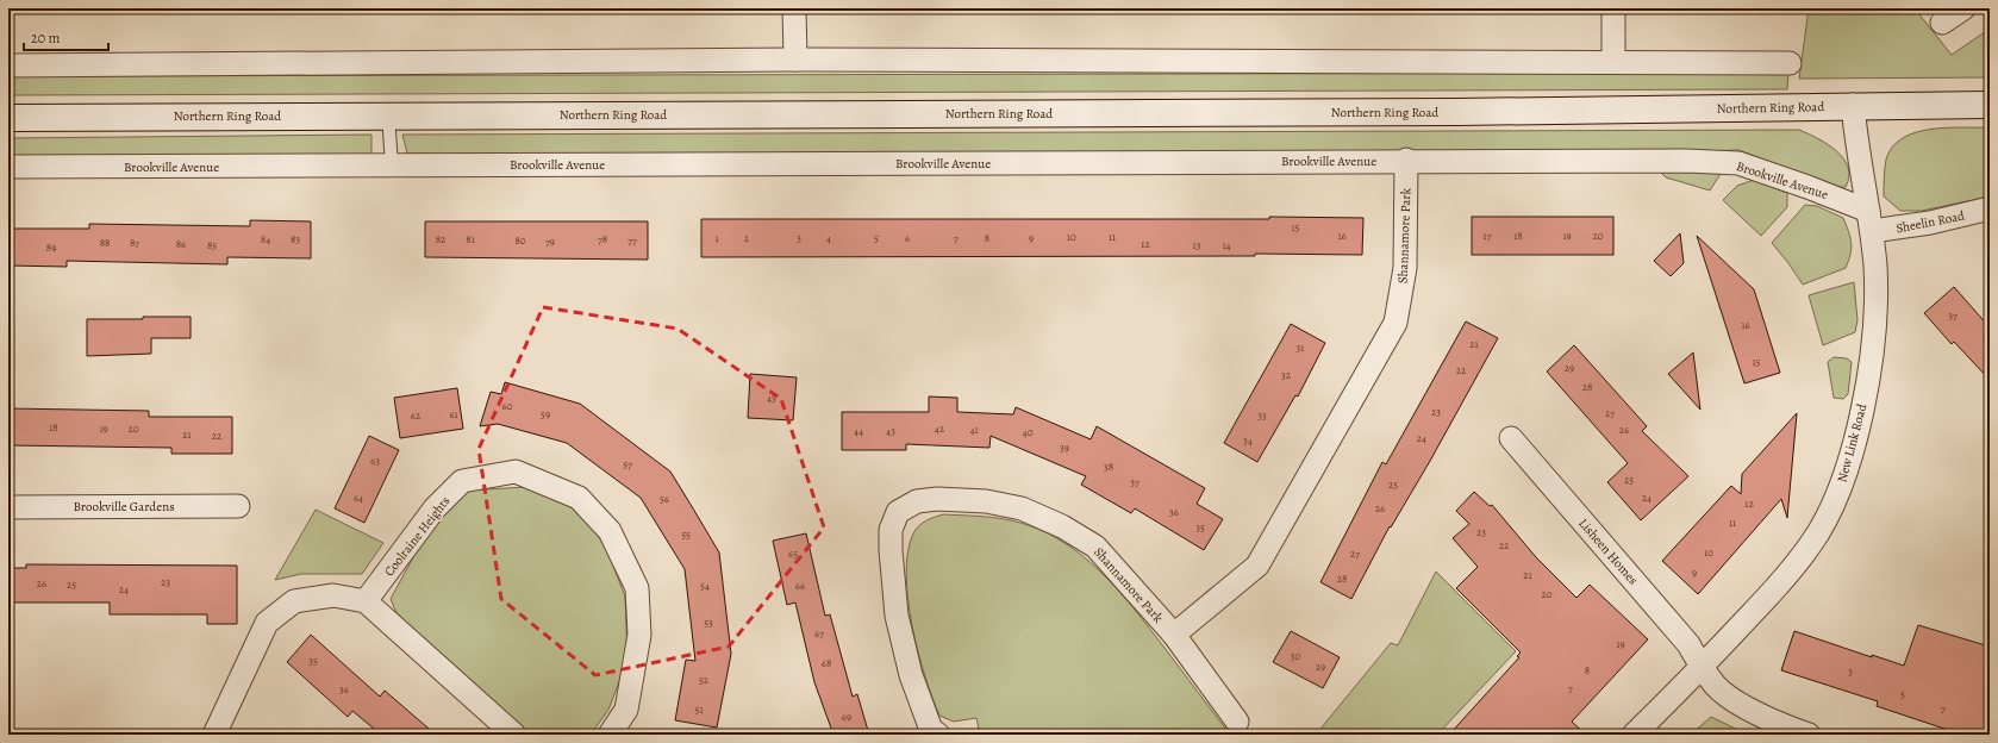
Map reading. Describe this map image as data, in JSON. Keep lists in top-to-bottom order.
{
  "streets": {
    "main road": ["Northern Ring Road"],
    "street": [
      "Brookville Avenue",
      "Sheelin Road",
      "Shannamore Park",
      "New Link Road",
      "Brookville Gardens",
      "Coolraine Heights",
      "Lisheen Homes"
    ]
  },
  "crossings": [
    ["Northern Ring Road", "New Link Road"],
    ["Brookville Avenue", "Sheelin Road"],
    ["Brookville Avenue", "Shannamore Park"],
    ["Brookville Avenue", "New Link Road"],
    ["Sheelin Road", "New Link Road"],
    ["New Link Road", "Lisheen Homes"]
  ],
  "house_numbers": [
    "15",
    "16",
    "17",
    "18",
    "19",
    "20",
    "10",
    "11",
    "1",
    "2",
    "3",
    "4",
    "5",
    "6",
    "7",
    "8",
    "9",
    "84",
    "83",
    "82",
    "81",
    "78",
    "80",
    "77",
    "79",
    "88",
    "87",
    "86",
    "12",
    "85",
    "13",
    "14",
    "89",
    "37",
    "16",
    "21",
    "31",
    "15",
    "29",
    "22",
    "32",
    "28",
    "45",
    "60",
    "23",
    "27",
    "61",
    "59",
    "62",
    "33",
    "18",
    "19",
    "20",
    "42",
    "41",
    "26",
    "44",
    "43",
    "40",
    "21",
    "22",
    "24",
    "34",
    "39",
    "63",
    "57",
    "38",
    "25",
    "37",
    "25",
    "64",
    "24",
    "56",
    "12",
    "26",
    "36",
    "11",
    "35",
    "23",
    "55",
    "22",
    "10",
    "65",
    "27",
    "9",
    "21",
    "28",
    "23",
    "26",
    "25",
    "54",
    "66",
    "24",
    "20",
    "53",
    "67",
    "19",
    "30",
    "35",
    "68",
    "29",
    "8",
    "3",
    "52",
    "7",
    "36",
    "5",
    "7",
    "51",
    "69"
  ],
  "scale_bar": "20 m"
}
